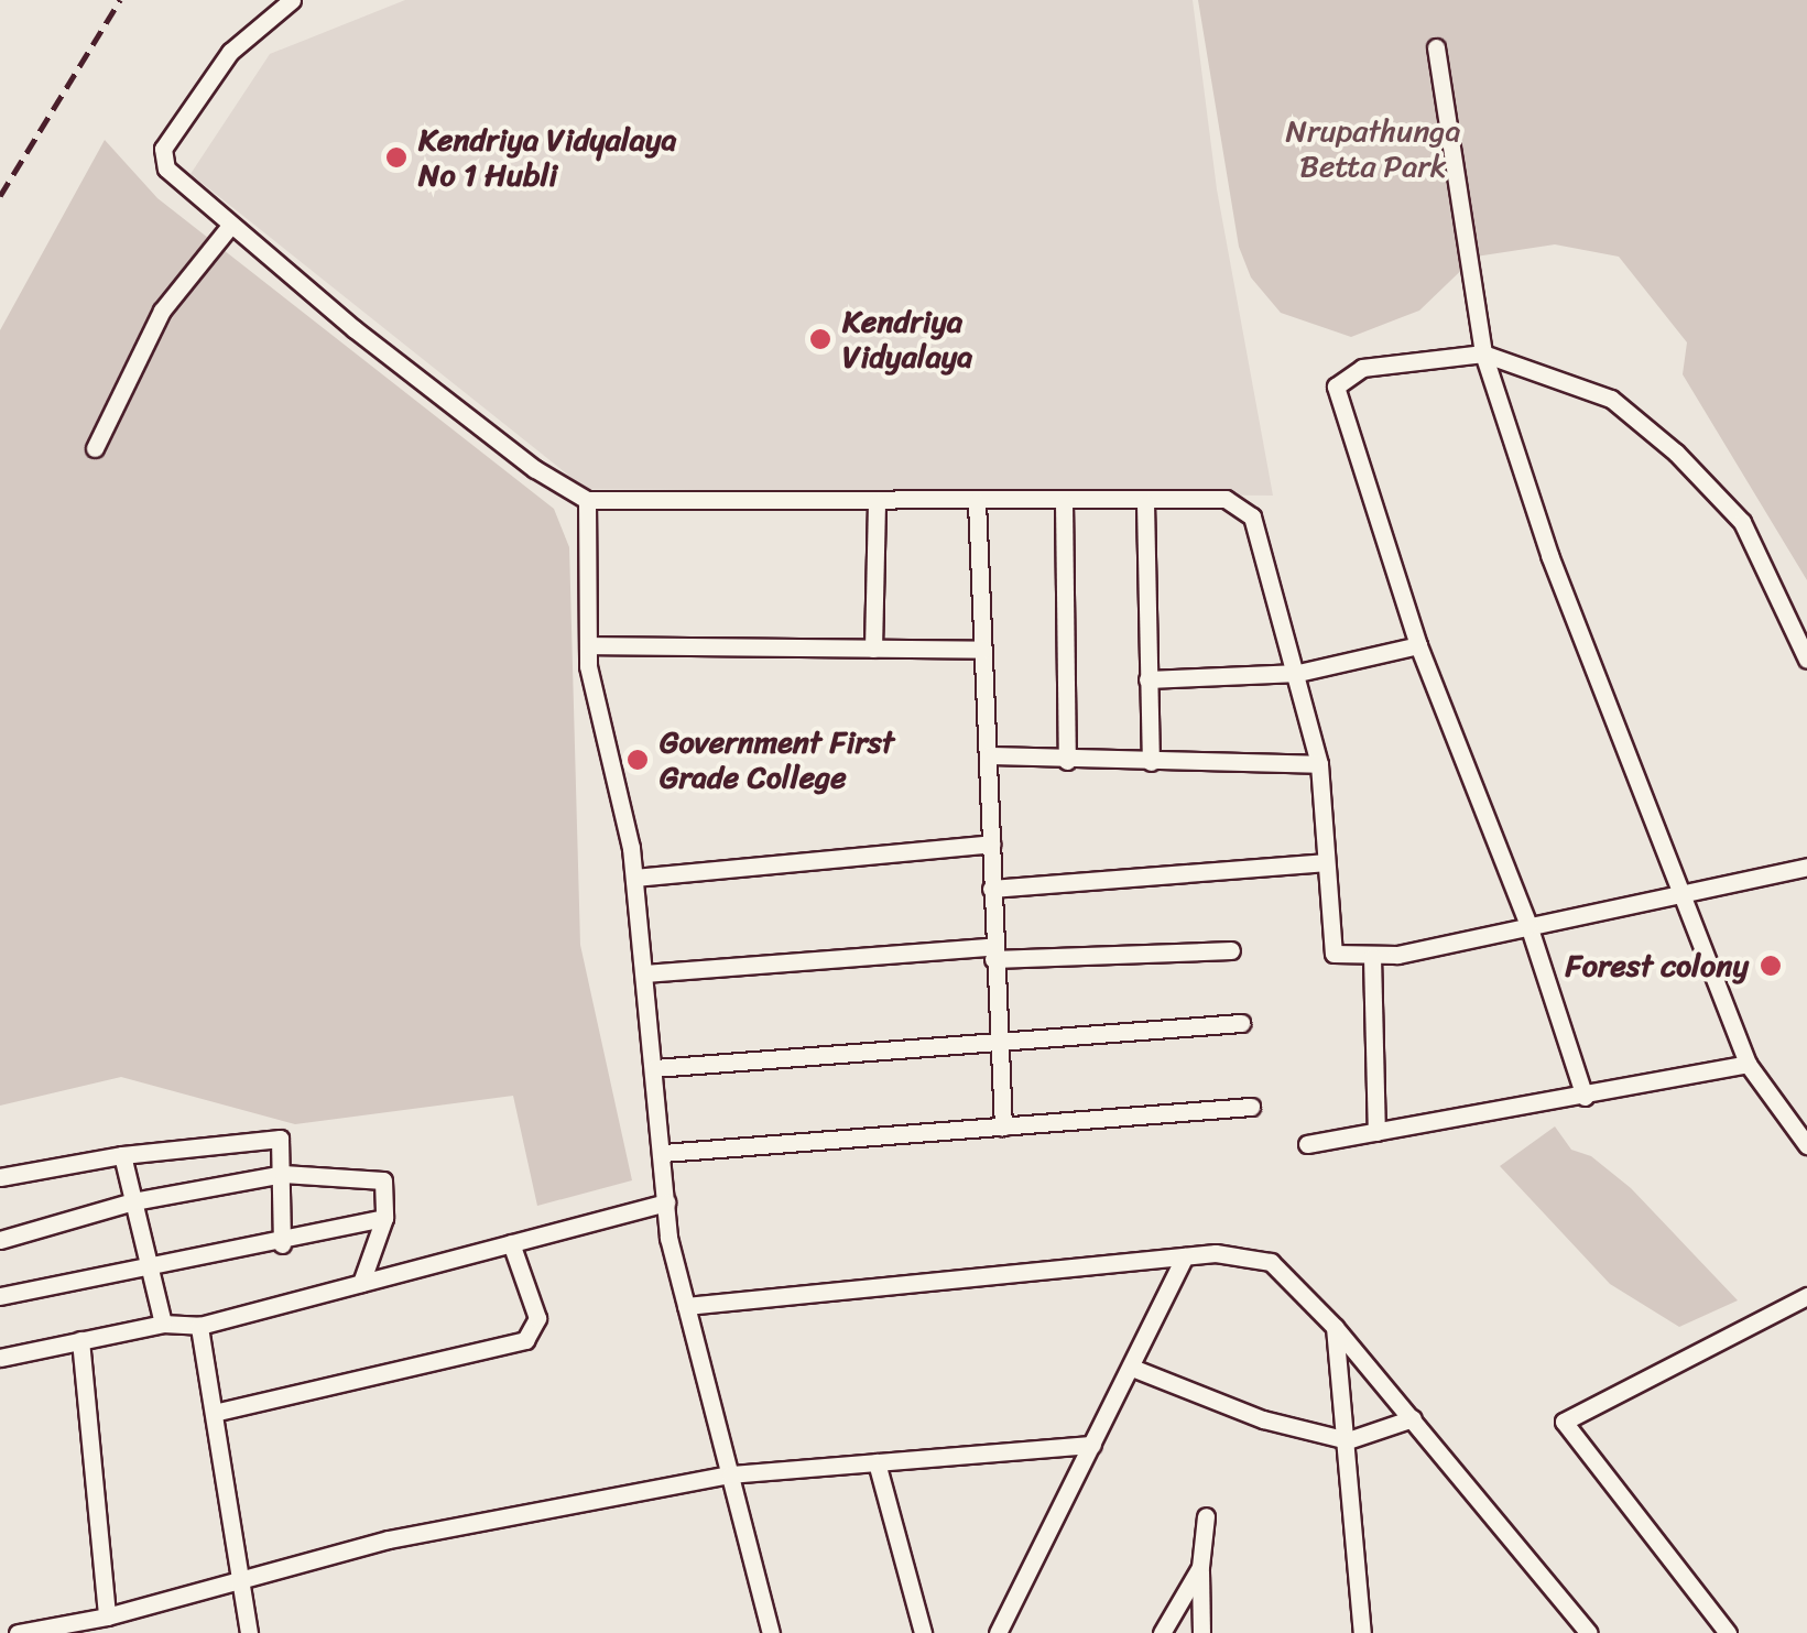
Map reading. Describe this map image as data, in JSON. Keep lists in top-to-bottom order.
{
  "parks": ["Nrupathunga Betta Park"],
  "places": [
    "Kendriya Vidyalaya No 1 Hubli",
    "Kendriya Vidyalaya",
    "Government First Grade College",
    "Forest colony"
  ]
}
